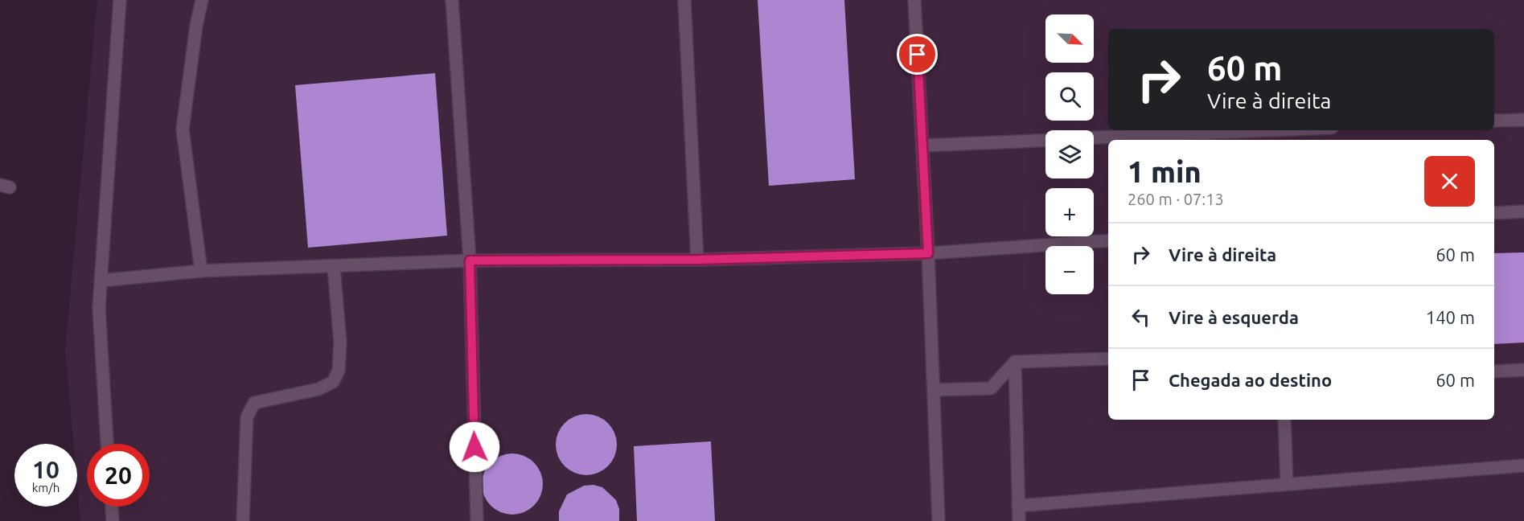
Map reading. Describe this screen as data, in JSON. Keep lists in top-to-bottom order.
{
  "north": "bottom right",
  "page": {
    "map_buttons": ["+", "−"],
    "turn": ["60 m", "Vire à direita"],
    "heading": ["1 min", "260 m · 07:13"],
    "list": [
      {
        "name": "Vire à direita",
        "value": "60 m"
      },
      {
        "name": "Vire à esquerda",
        "value": "140 m"
      },
      {
        "name": "Chegada ao destino",
        "value": "60 m"
      }
    ],
    "speed": "10 km/h",
    "limit": "20"
  }
}
